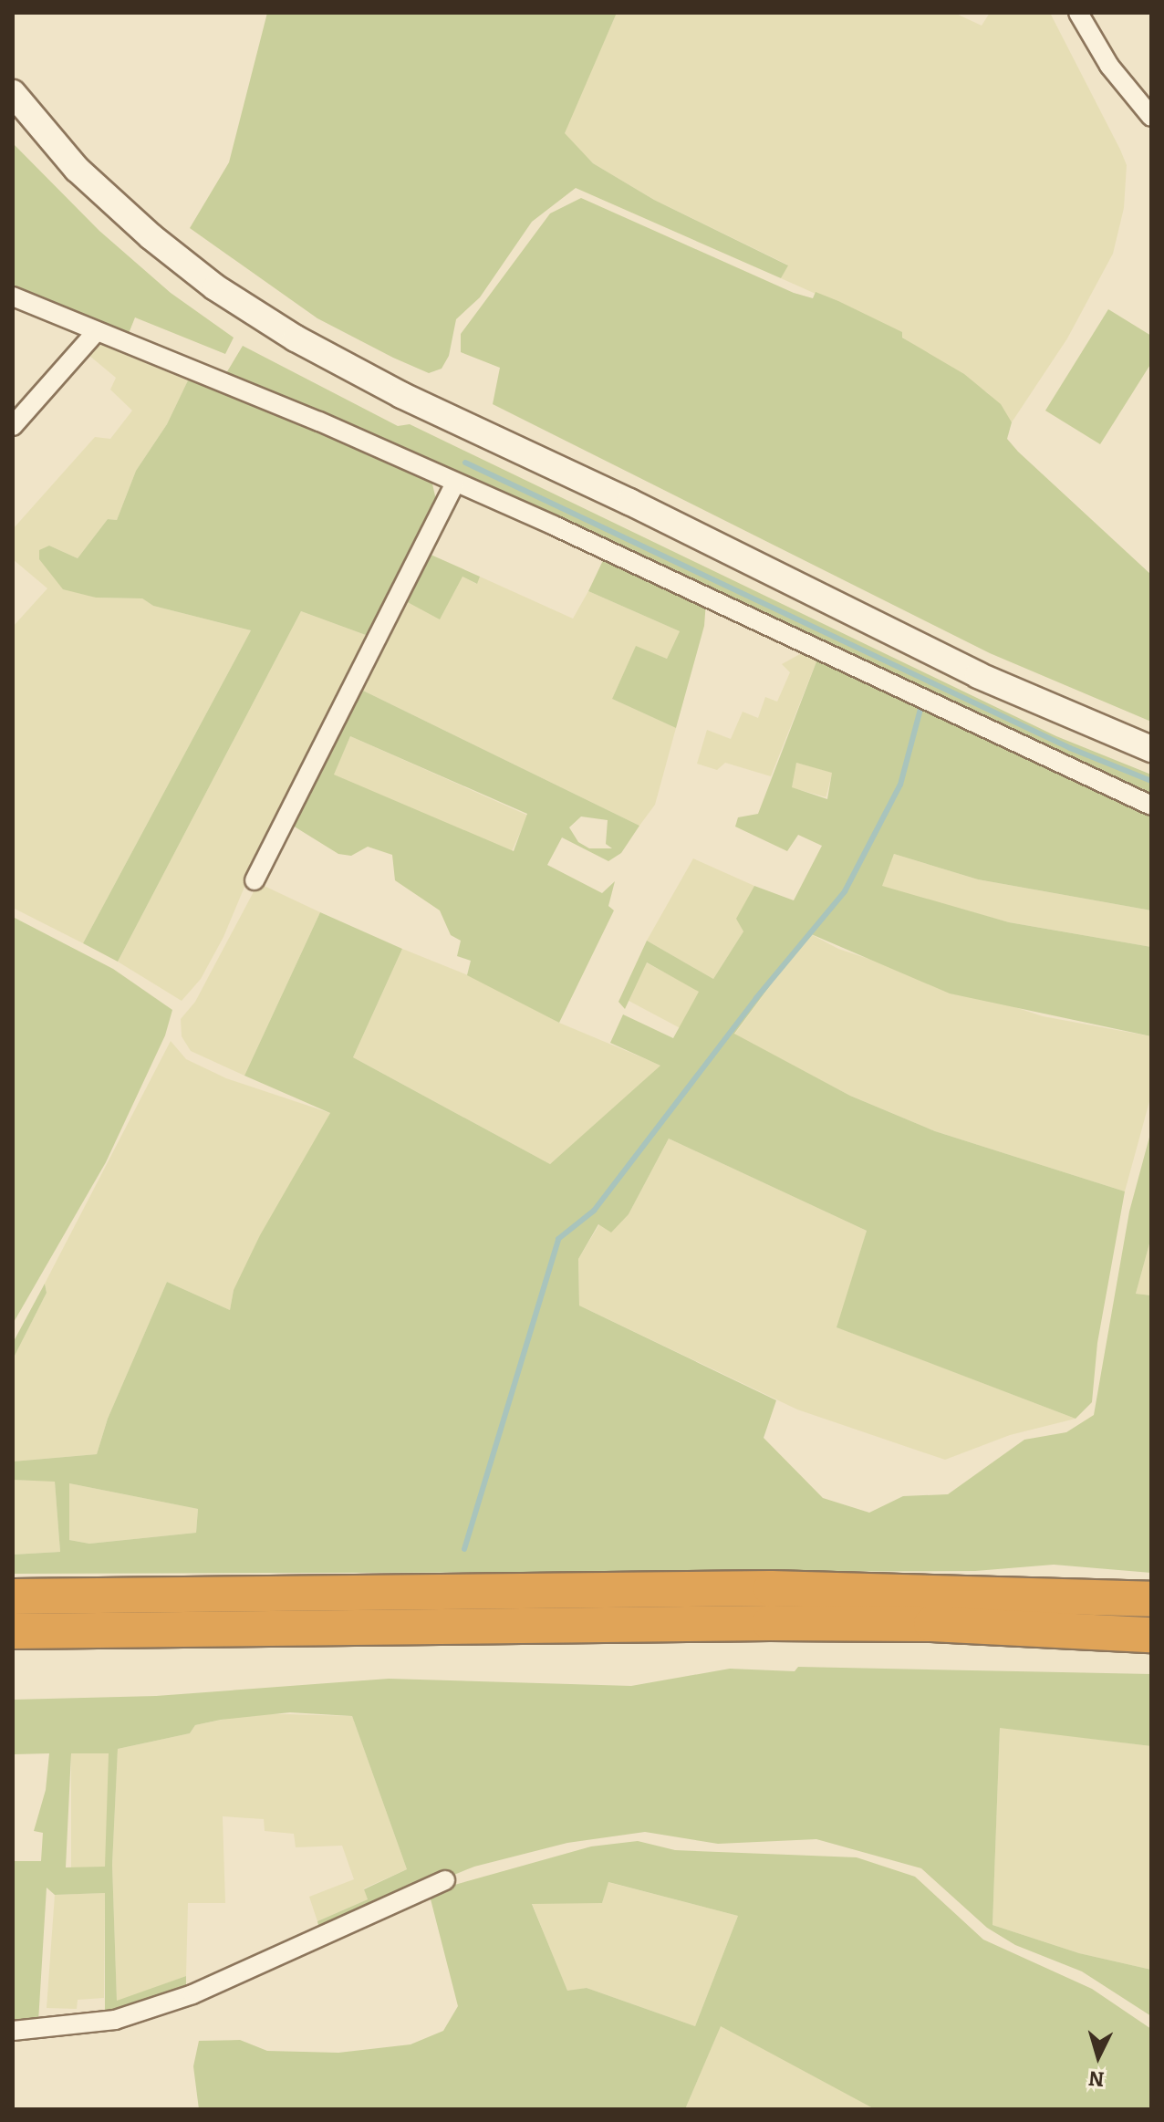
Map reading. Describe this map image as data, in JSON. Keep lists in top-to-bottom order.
{
  "north": "bottom"
}
